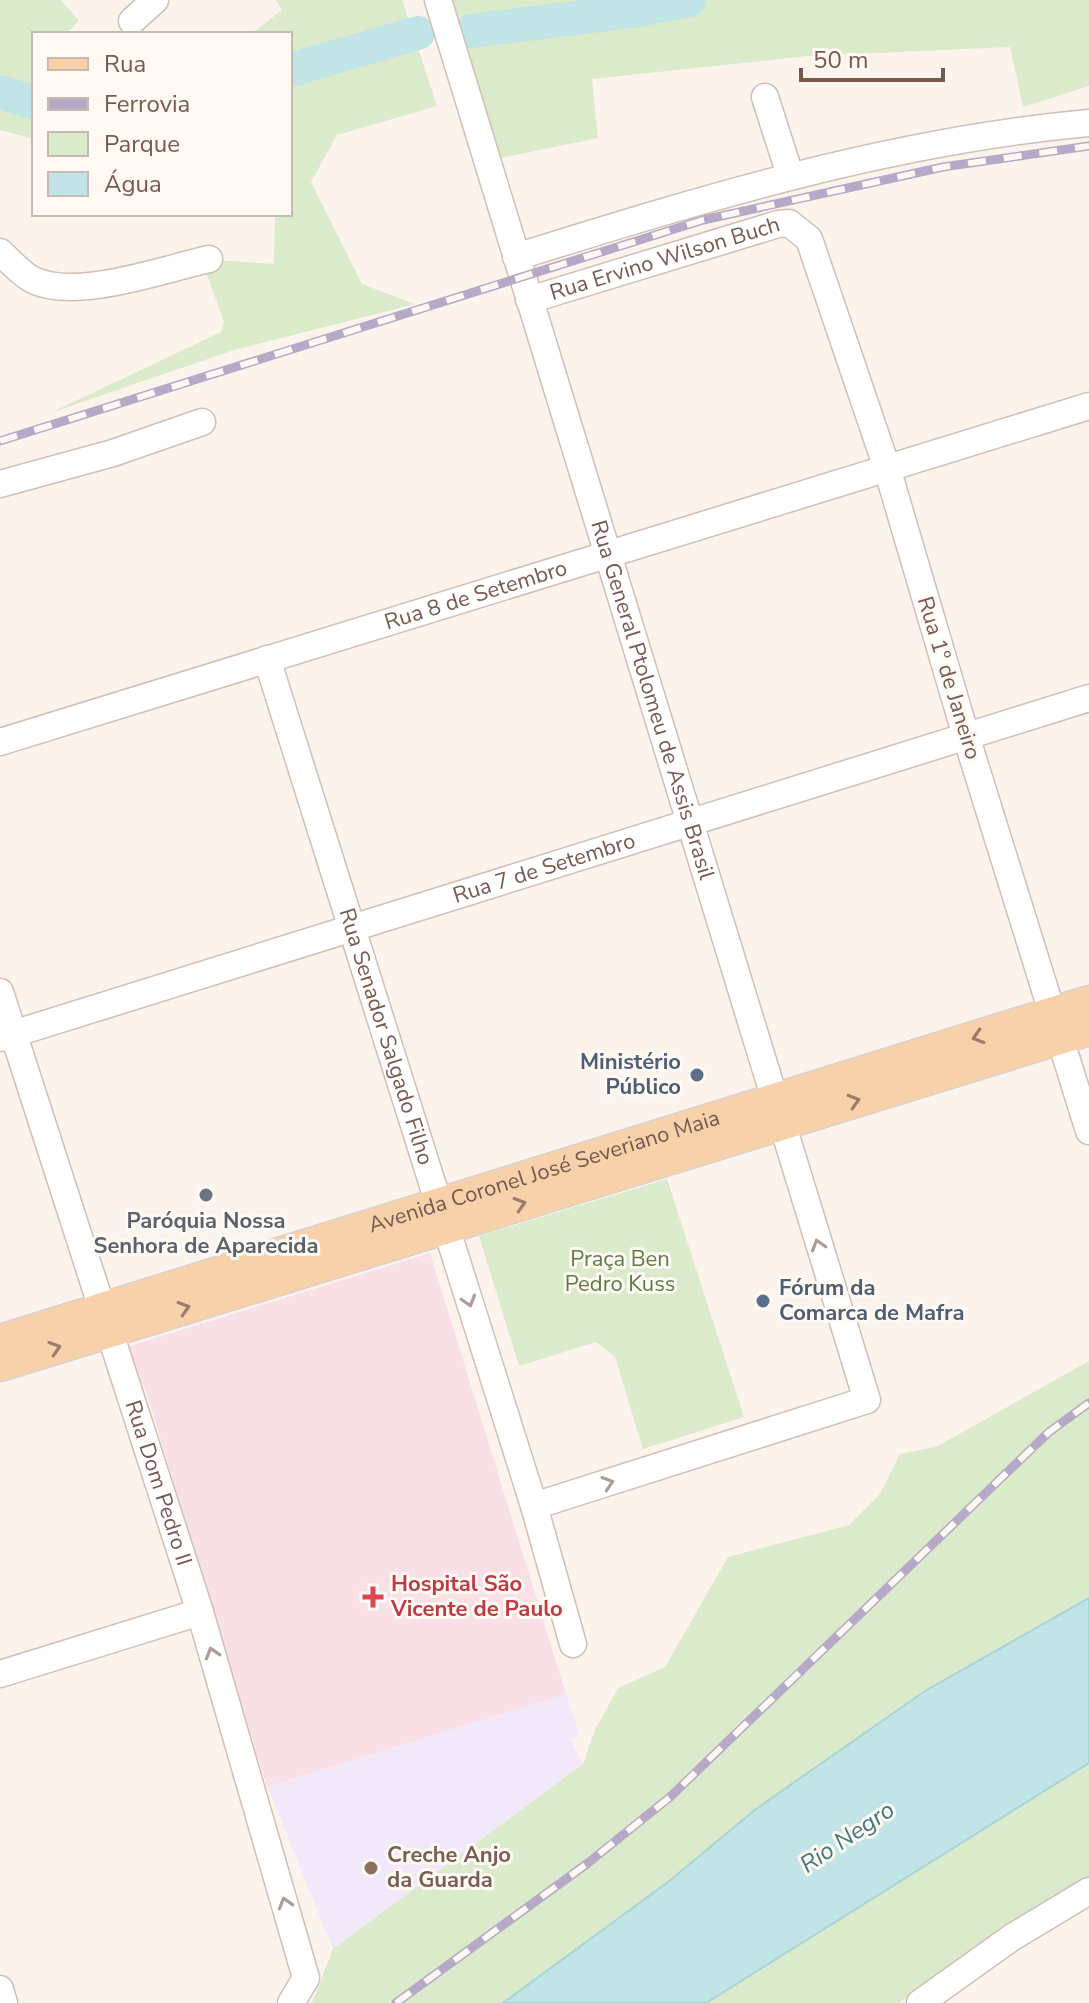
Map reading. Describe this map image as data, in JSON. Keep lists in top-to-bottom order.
{
  "streets": {
    "main road": ["Avenida Coronel José Severiano Maia"],
    "street": [
      "Rua Ervino Wilson Buch",
      "Rua 8 de Setembro",
      "Rua 1º de Janeiro",
      "Rua General Ptolomeu de Assis Brasil",
      "Rua 7 de Setembro",
      "Rua Senador Salgado Filho",
      "Rua Dom Pedro II"
    ]
  },
  "crossings": [
    ["Rua Ervino Wilson Buch", "Rua 1º de Janeiro"],
    ["Rua Ervino Wilson Buch", "Rua General Ptolomeu de Assis Brasil"],
    ["Rua 8 de Setembro", "Rua 1º de Janeiro"],
    ["Rua 8 de Setembro", "Rua General Ptolomeu de Assis Brasil"],
    ["Rua 8 de Setembro", "Rua Senador Salgado Filho"],
    ["Rua 1º de Janeiro", "Rua 7 de Setembro"],
    ["Rua 1º de Janeiro", "Avenida Coronel José Severiano Maia"],
    ["Rua General Ptolomeu de Assis Brasil", "Rua 7 de Setembro"],
    ["Rua General Ptolomeu de Assis Brasil", "Rua Senador Salgado Filho"],
    ["Rua General Ptolomeu de Assis Brasil", "Avenida Coronel José Severiano Maia"],
    ["Rua 7 de Setembro", "Rua Senador Salgado Filho"],
    ["Rua 7 de Setembro", "Rua Dom Pedro II"],
    ["Rua Senador Salgado Filho", "Avenida Coronel José Severiano Maia"],
    ["Avenida Coronel José Severiano Maia", "Rua Dom Pedro II"]
  ],
  "one_way": ["Rua Dom Pedro II"],
  "water": ["Rio Negro"],
  "parks": ["Praça Ben Pedro Kuss"],
  "places": {
    "other": [
      "Ministério Público",
      "Paróquia Nossa Senhora de Aparecida",
      "Fórum da Comarca de Mafra",
      "Creche Anjo da Guarda"
    ],
    "health": ["Hospital São Vicente de Paulo"]
  },
  "legend": [
    "Rua",
    "Ferrovia",
    "Parque",
    "Água"
  ],
  "scale_bar": "50 m"
}
